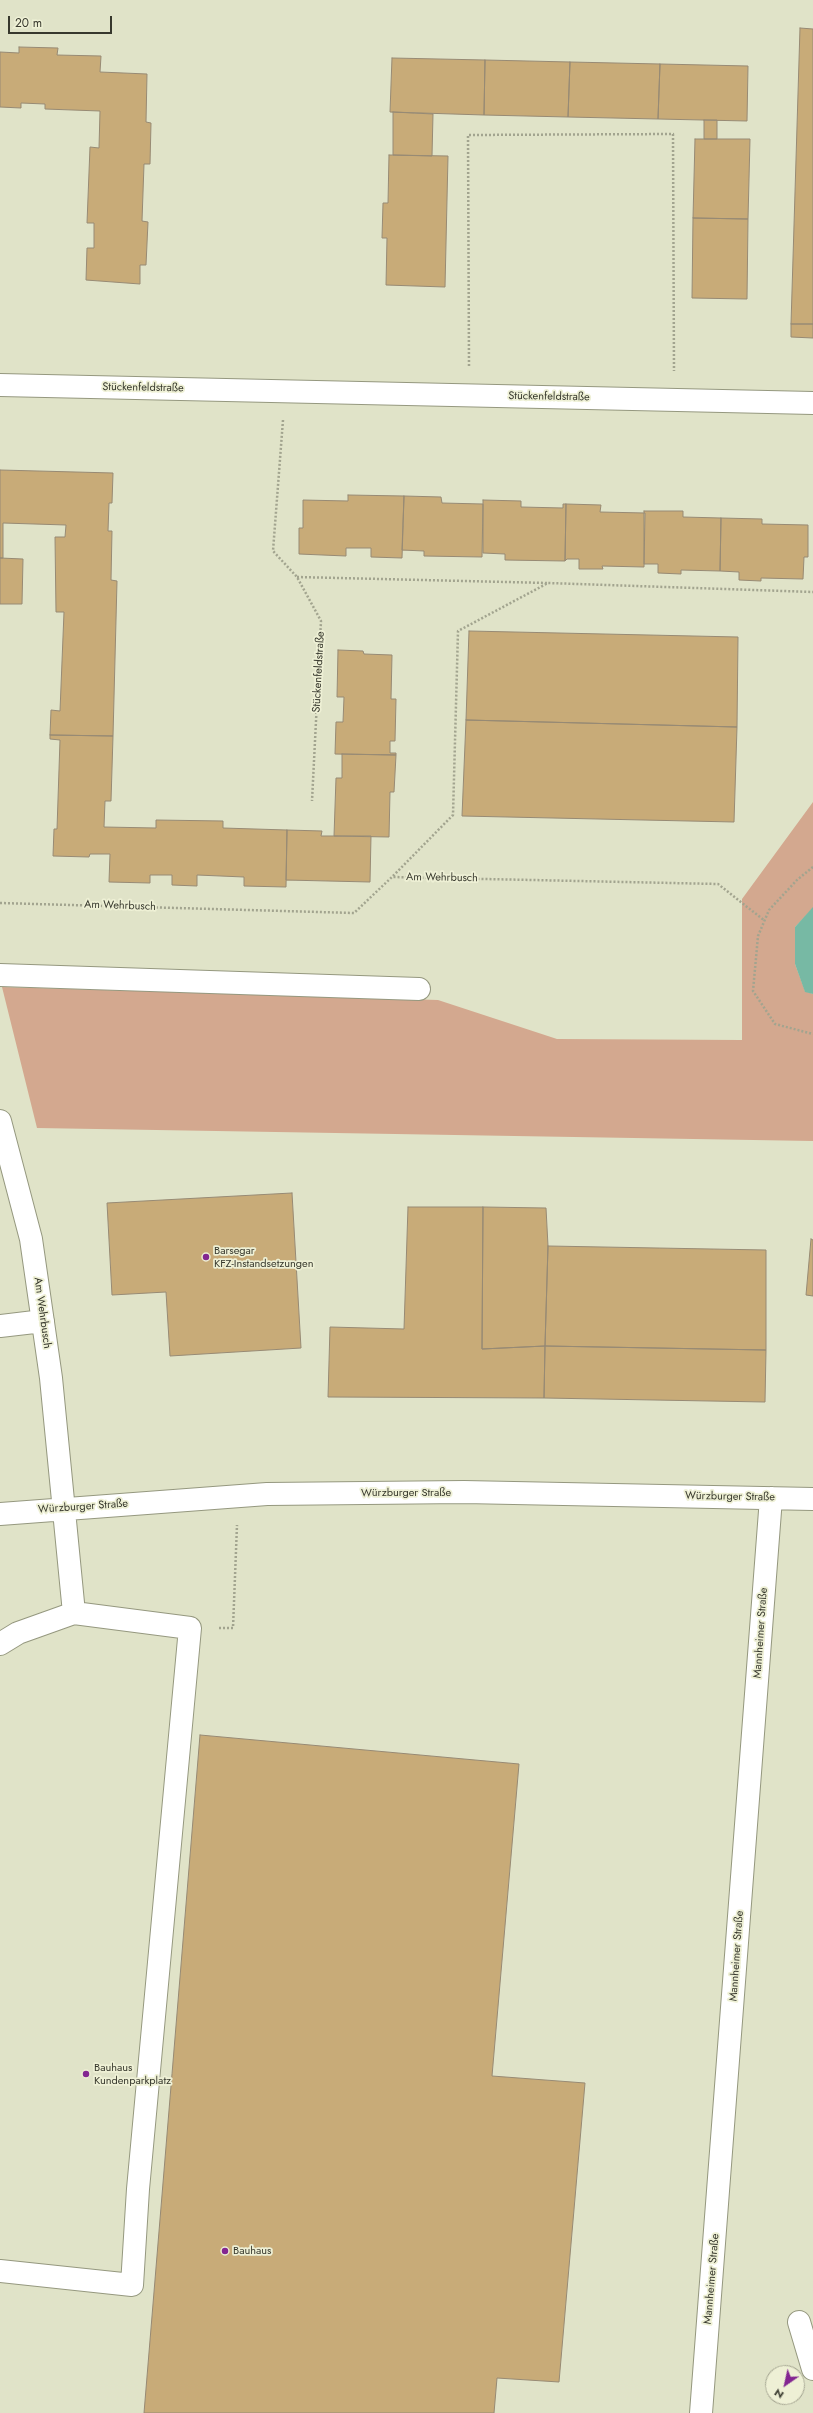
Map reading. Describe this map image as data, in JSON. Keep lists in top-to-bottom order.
{
  "streets": {
    "street": [
      "Stückenfeldstraße",
      "Am Wehrbusch",
      "Würzburger Straße",
      "Mannheimer Straße"
    ]
  },
  "crossings": [
    ["Am Wehrbusch", "Würzburger Straße"],
    ["Würzburger Straße", "Mannheimer Straße"]
  ],
  "places": ["Barsegar KFZ-Instandsetzungen", "Bauhaus Kundenparkplatz", "Bauhaus"],
  "scale_bar": "20 m",
  "north": "bottom left"
}
